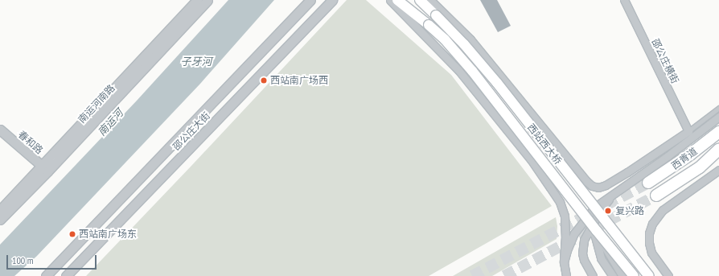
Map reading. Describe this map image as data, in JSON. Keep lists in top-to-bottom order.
{
  "streets": {
    "highway": ["西青道"],
    "main road": ["西站西大桥"],
    "street": [
      "邵公庄横街",
      "南运河南路",
      "邵公庄大街",
      "春和路"
    ]
  },
  "crossings": [
    ["南运河南路", "春和路"]
  ],
  "water": ["子牙河", "南运河"],
  "places": ["西站南广场西", "复兴路", "西站南广场东"],
  "scale_bar": "100 m"
}
